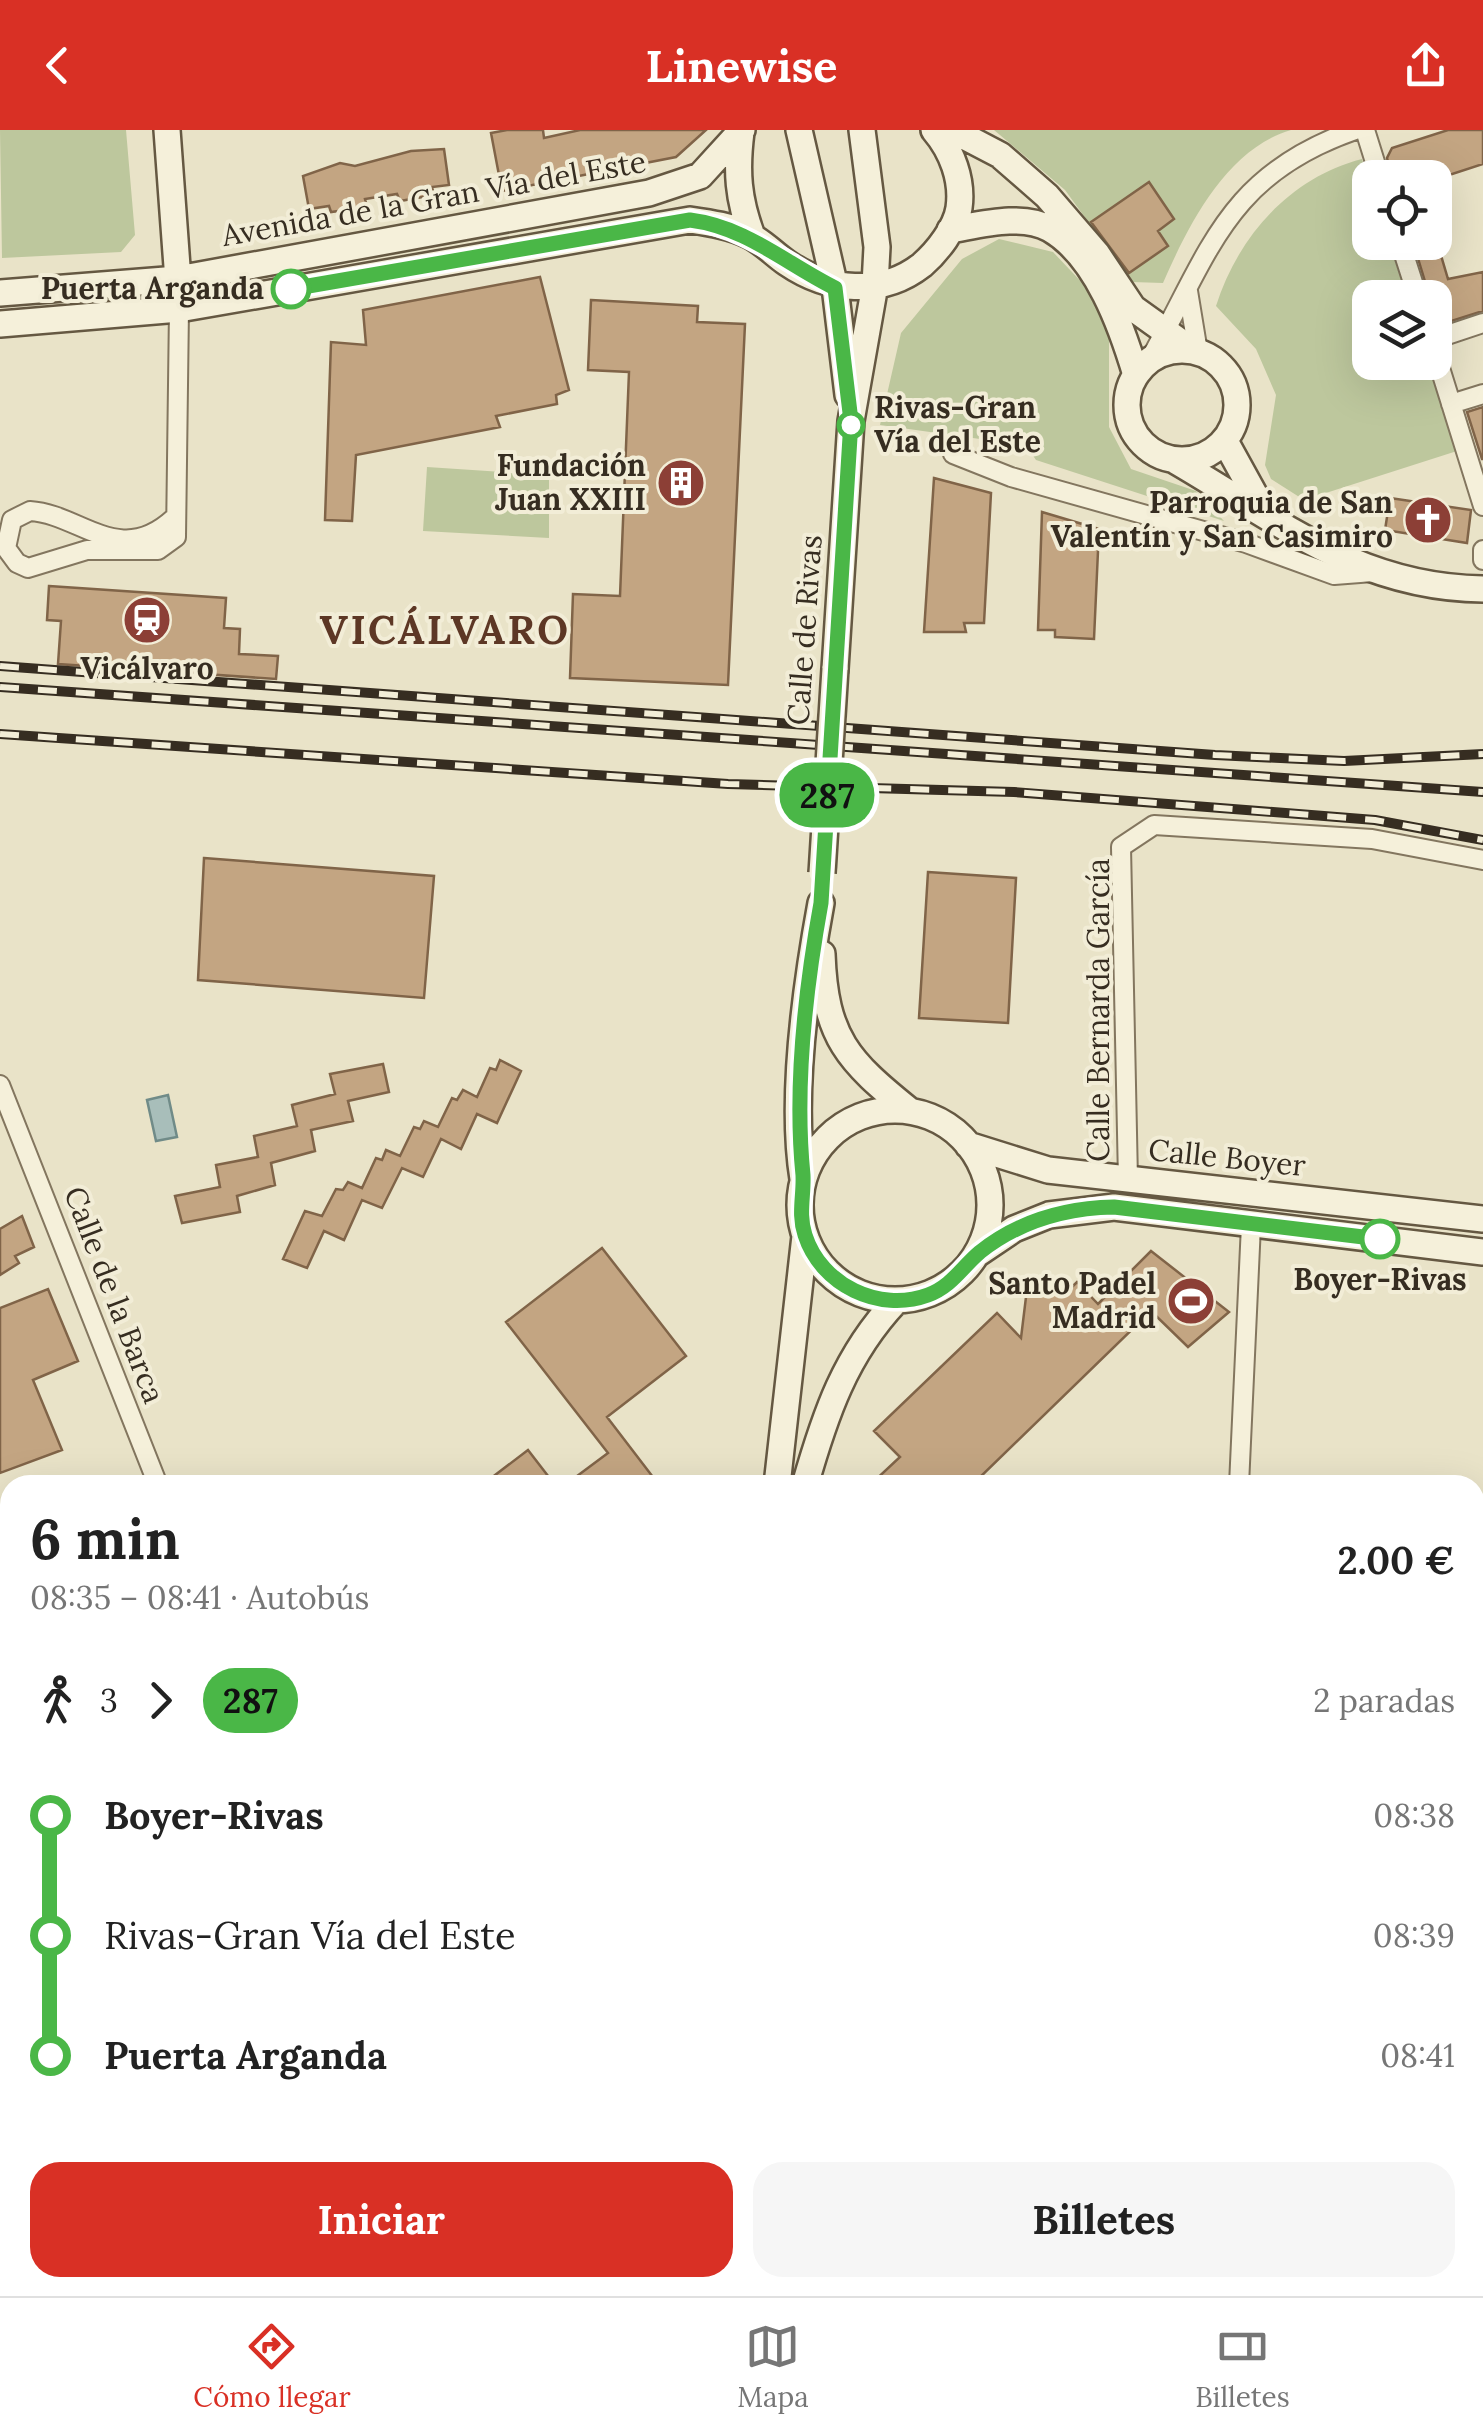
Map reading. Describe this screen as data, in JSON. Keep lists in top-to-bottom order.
{
  "streets": {
    "main road": ["Avenida de la Gran Vía del Este", "Calle de Rivas", "Calle Boyer"],
    "street": ["Calle Bernarda García", "Calle de la Barca"]
  },
  "crossings": [
    ["Avenida de la Gran Vía del Este", "Calle de Rivas"],
    ["Calle de Rivas", "Calle Boyer"],
    ["Calle Bernarda García", "Calle Boyer"]
  ],
  "districts": ["VICÁLVARO"],
  "places": {
    "other": ["Puerta Arganda", "Rivas-Gran Vía del Este", "Boyer-Rivas"],
    "building": ["Fundación Juan XXIII"],
    "church": ["Parroquia de San Valentín y San Casimiro"],
    "station": ["Vicálvaro"],
    "sports": ["Santo Padel Madrid"]
  },
  "lines": ["bus line 287"],
  "page": {
    "header": "Linewise",
    "on_map": "287",
    "heading": ["6 min", "08:35 – 08:41 · Autobús", "2.00 €"],
    "legs": ["3", "287", "2 paradas"],
    "list": [
      {
        "name": "Boyer-Rivas",
        "value": "08:38"
      },
      {
        "name": "Rivas-Gran Vía del Este",
        "value": "08:39"
      },
      {
        "name": "Puerta Arganda",
        "value": "08:41"
      }
    ],
    "buttons": ["Iniciar", "Billetes"],
    "tabs": ["Cómo llegar", "Mapa", "Billetes"]
  }
}
